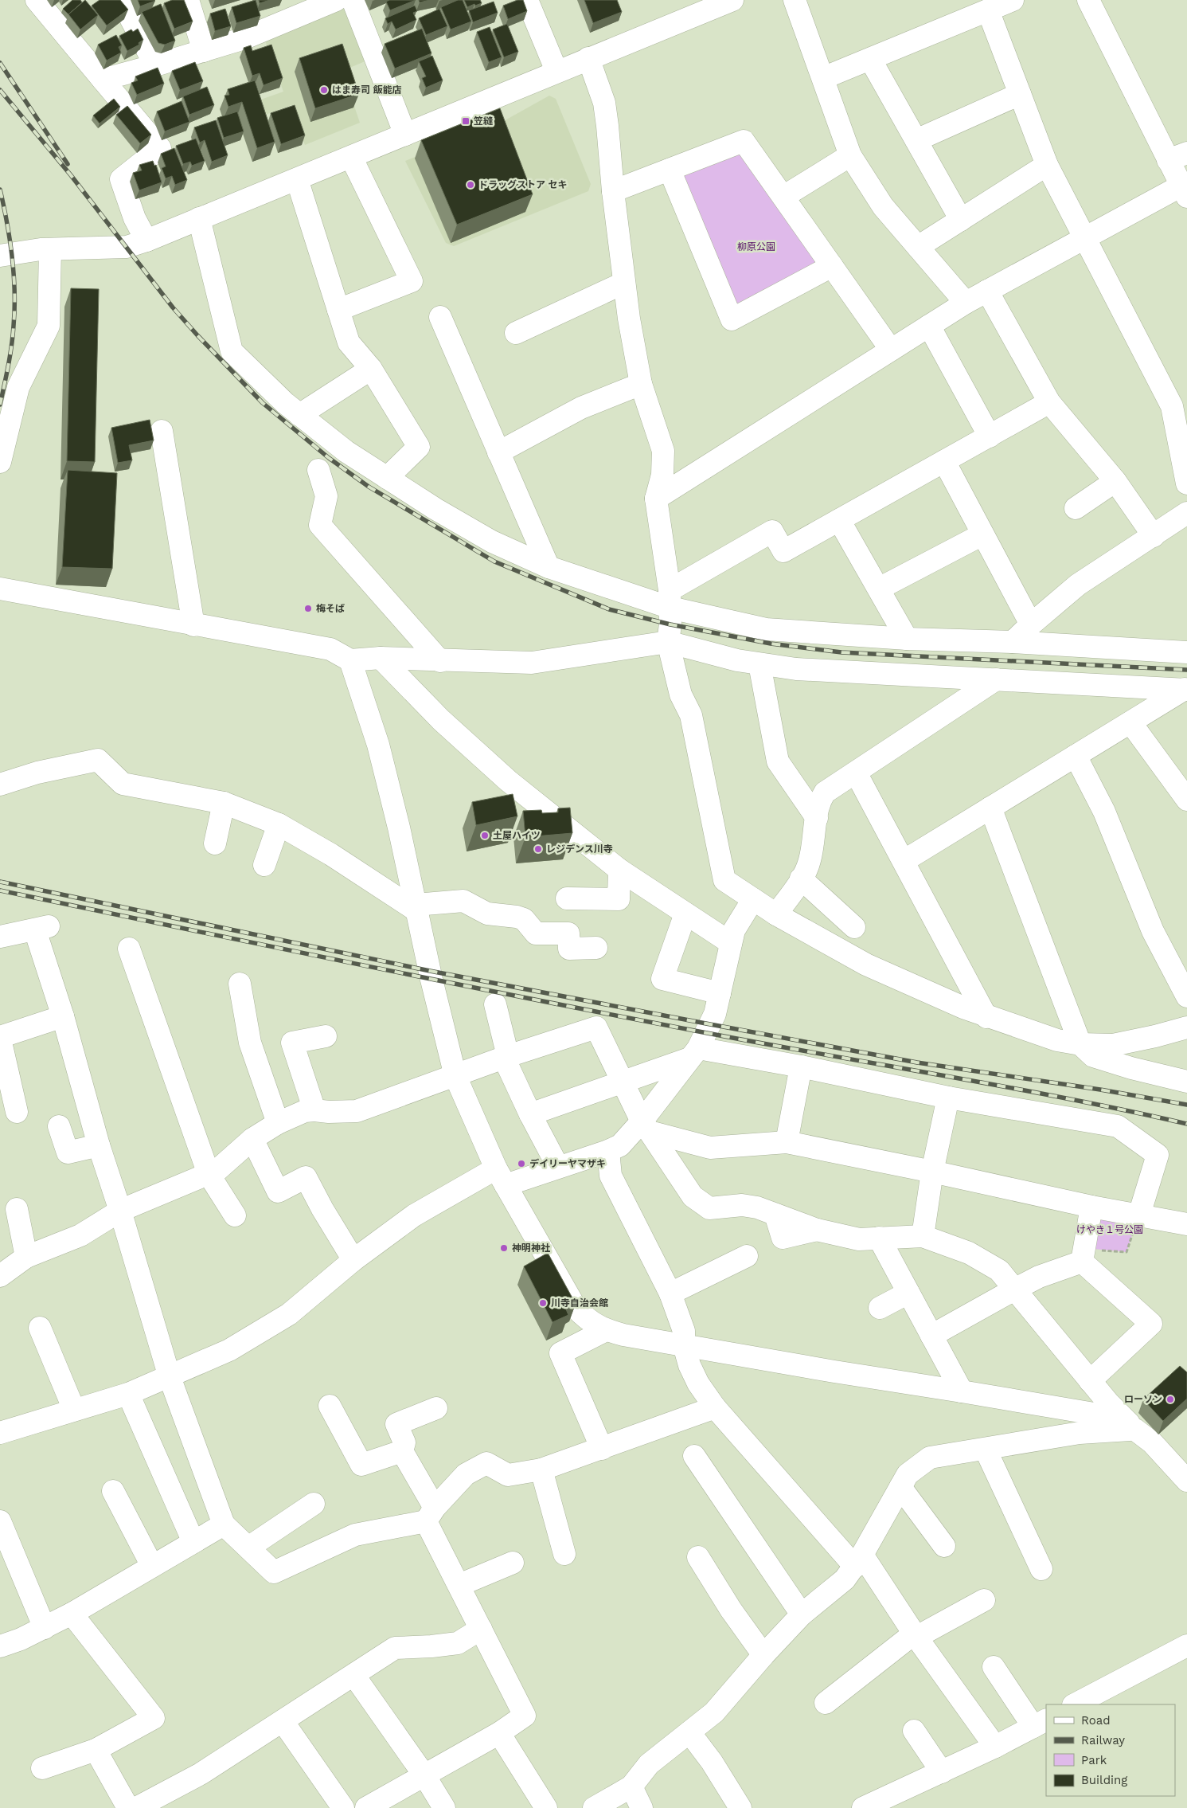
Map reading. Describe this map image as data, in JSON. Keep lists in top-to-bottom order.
{
  "parks": ["柳原公園", "けやき１号公園"],
  "places": {
    "other": [
      "はま寿司 飯能店",
      "ドラッグストア セキ",
      "梅そば",
      "土屋ハイツ",
      "レジデンス川寺",
      "デイリーヤマザキ",
      "神明神社",
      "川寺自治会館",
      "ローソン"
    ],
    "transit": ["笠縫"]
  },
  "legend": [
    "Road",
    "Railway",
    "Park",
    "Building"
  ]
}
